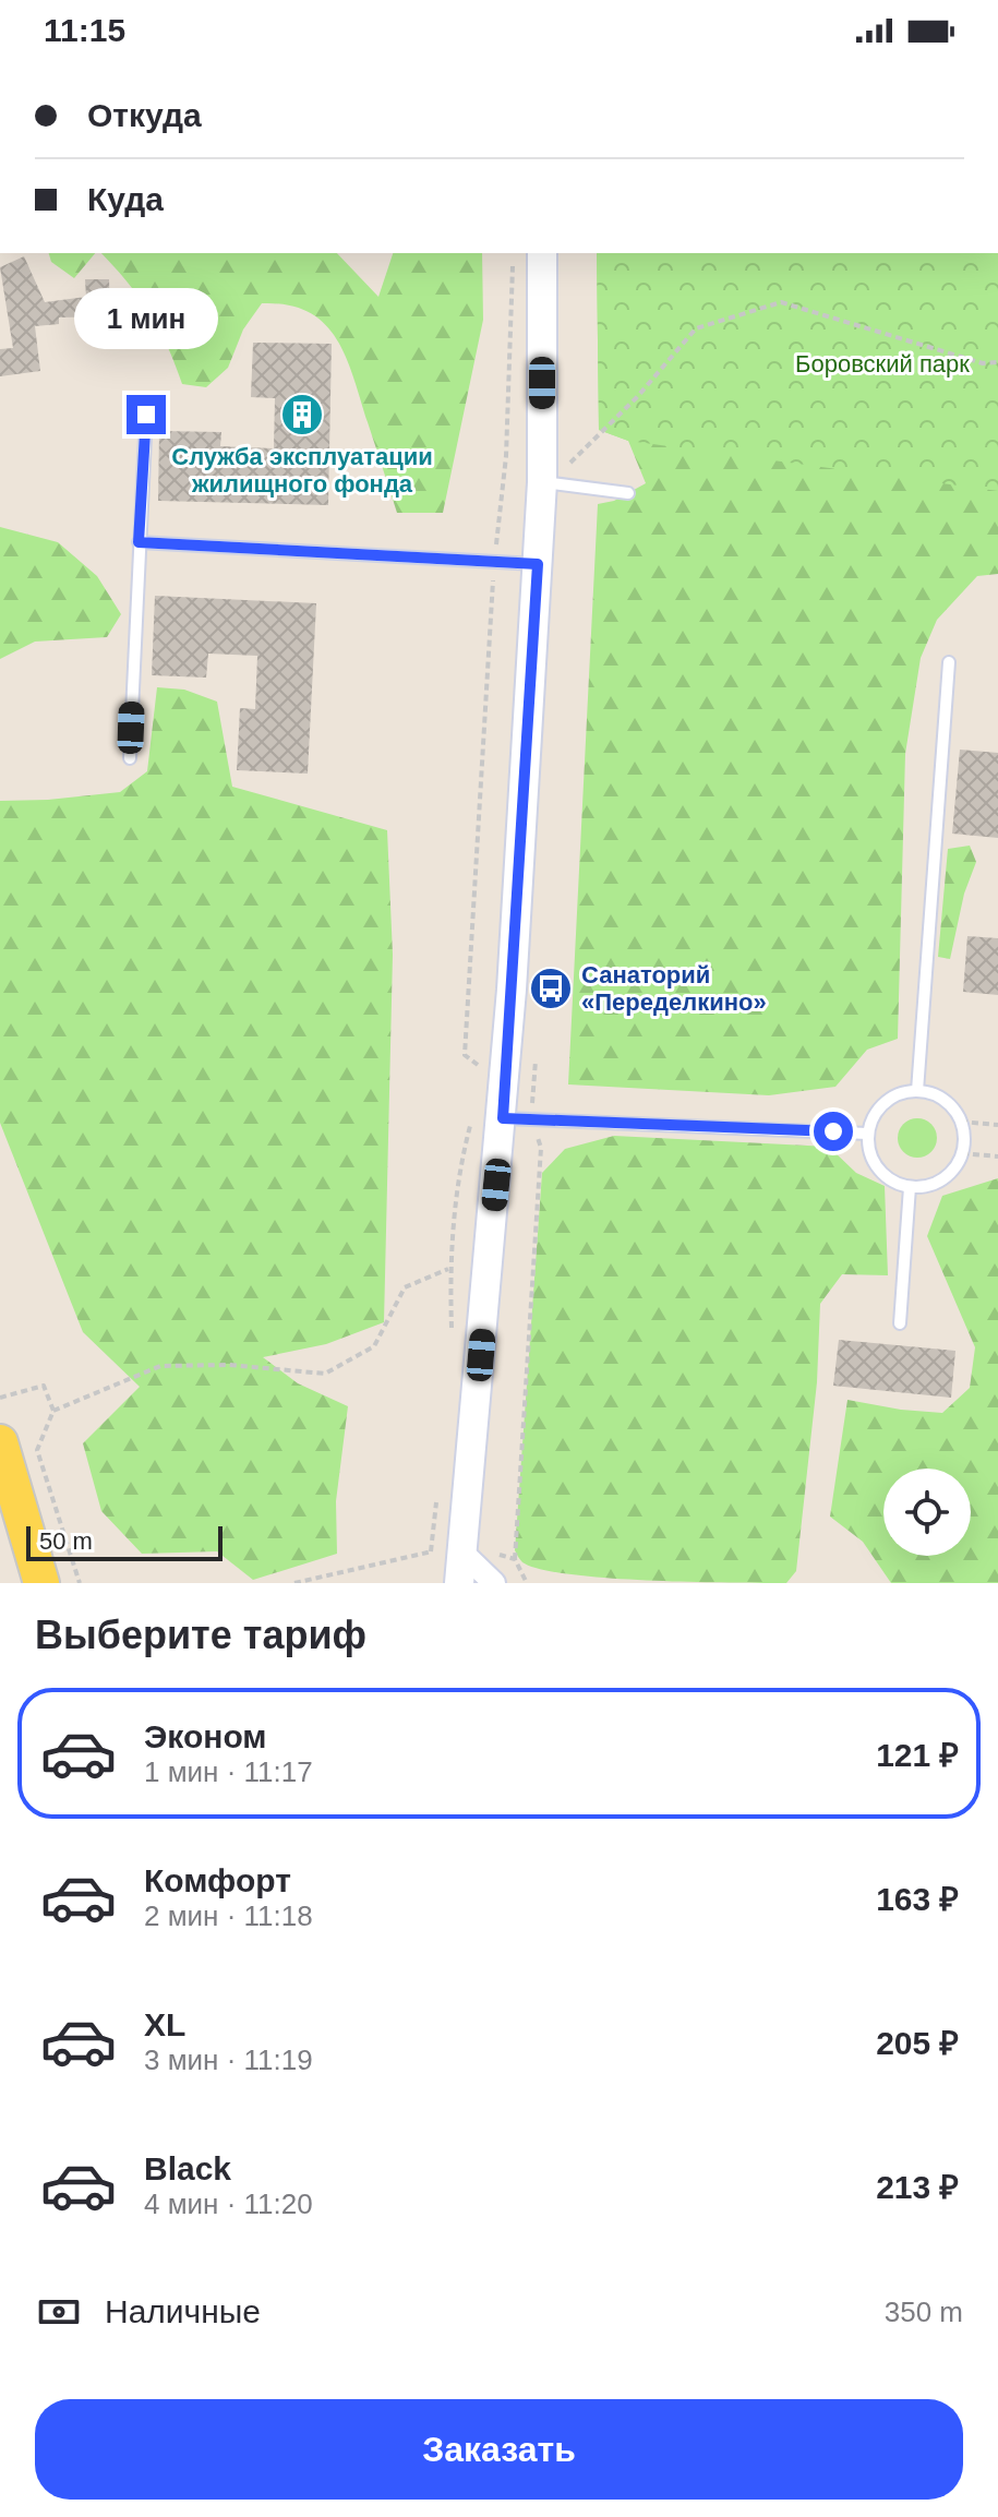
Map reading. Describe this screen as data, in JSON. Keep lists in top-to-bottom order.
{
  "parks": ["Боровский парк"],
  "places": {
    "building": ["Служба эксплуатации жилищного фонда"],
    "bus stop": ["Санаторий «Переделкино»"]
  },
  "scale_bar": "50 m",
  "page": {
    "status": "11:15",
    "banner": ["Откуда", "Куда"],
    "bubble": "1 мин",
    "scale": "50 m",
    "heading": "Выберите тариф",
    "list": [
      {
        "name": "Эконом",
        "note": "1 мин · 11:17",
        "value": "121 ₽"
      },
      {
        "name": "Комфорт",
        "note": "2 мин · 11:18",
        "value": "163 ₽"
      },
      {
        "name": "XL",
        "note": "3 мин · 11:19",
        "value": "205 ₽"
      },
      {
        "name": "Black",
        "note": "4 мин · 11:20",
        "value": "213 ₽"
      }
    ],
    "pay": ["Наличные", "350 m"],
    "buttons": "Заказать"
  }
}
